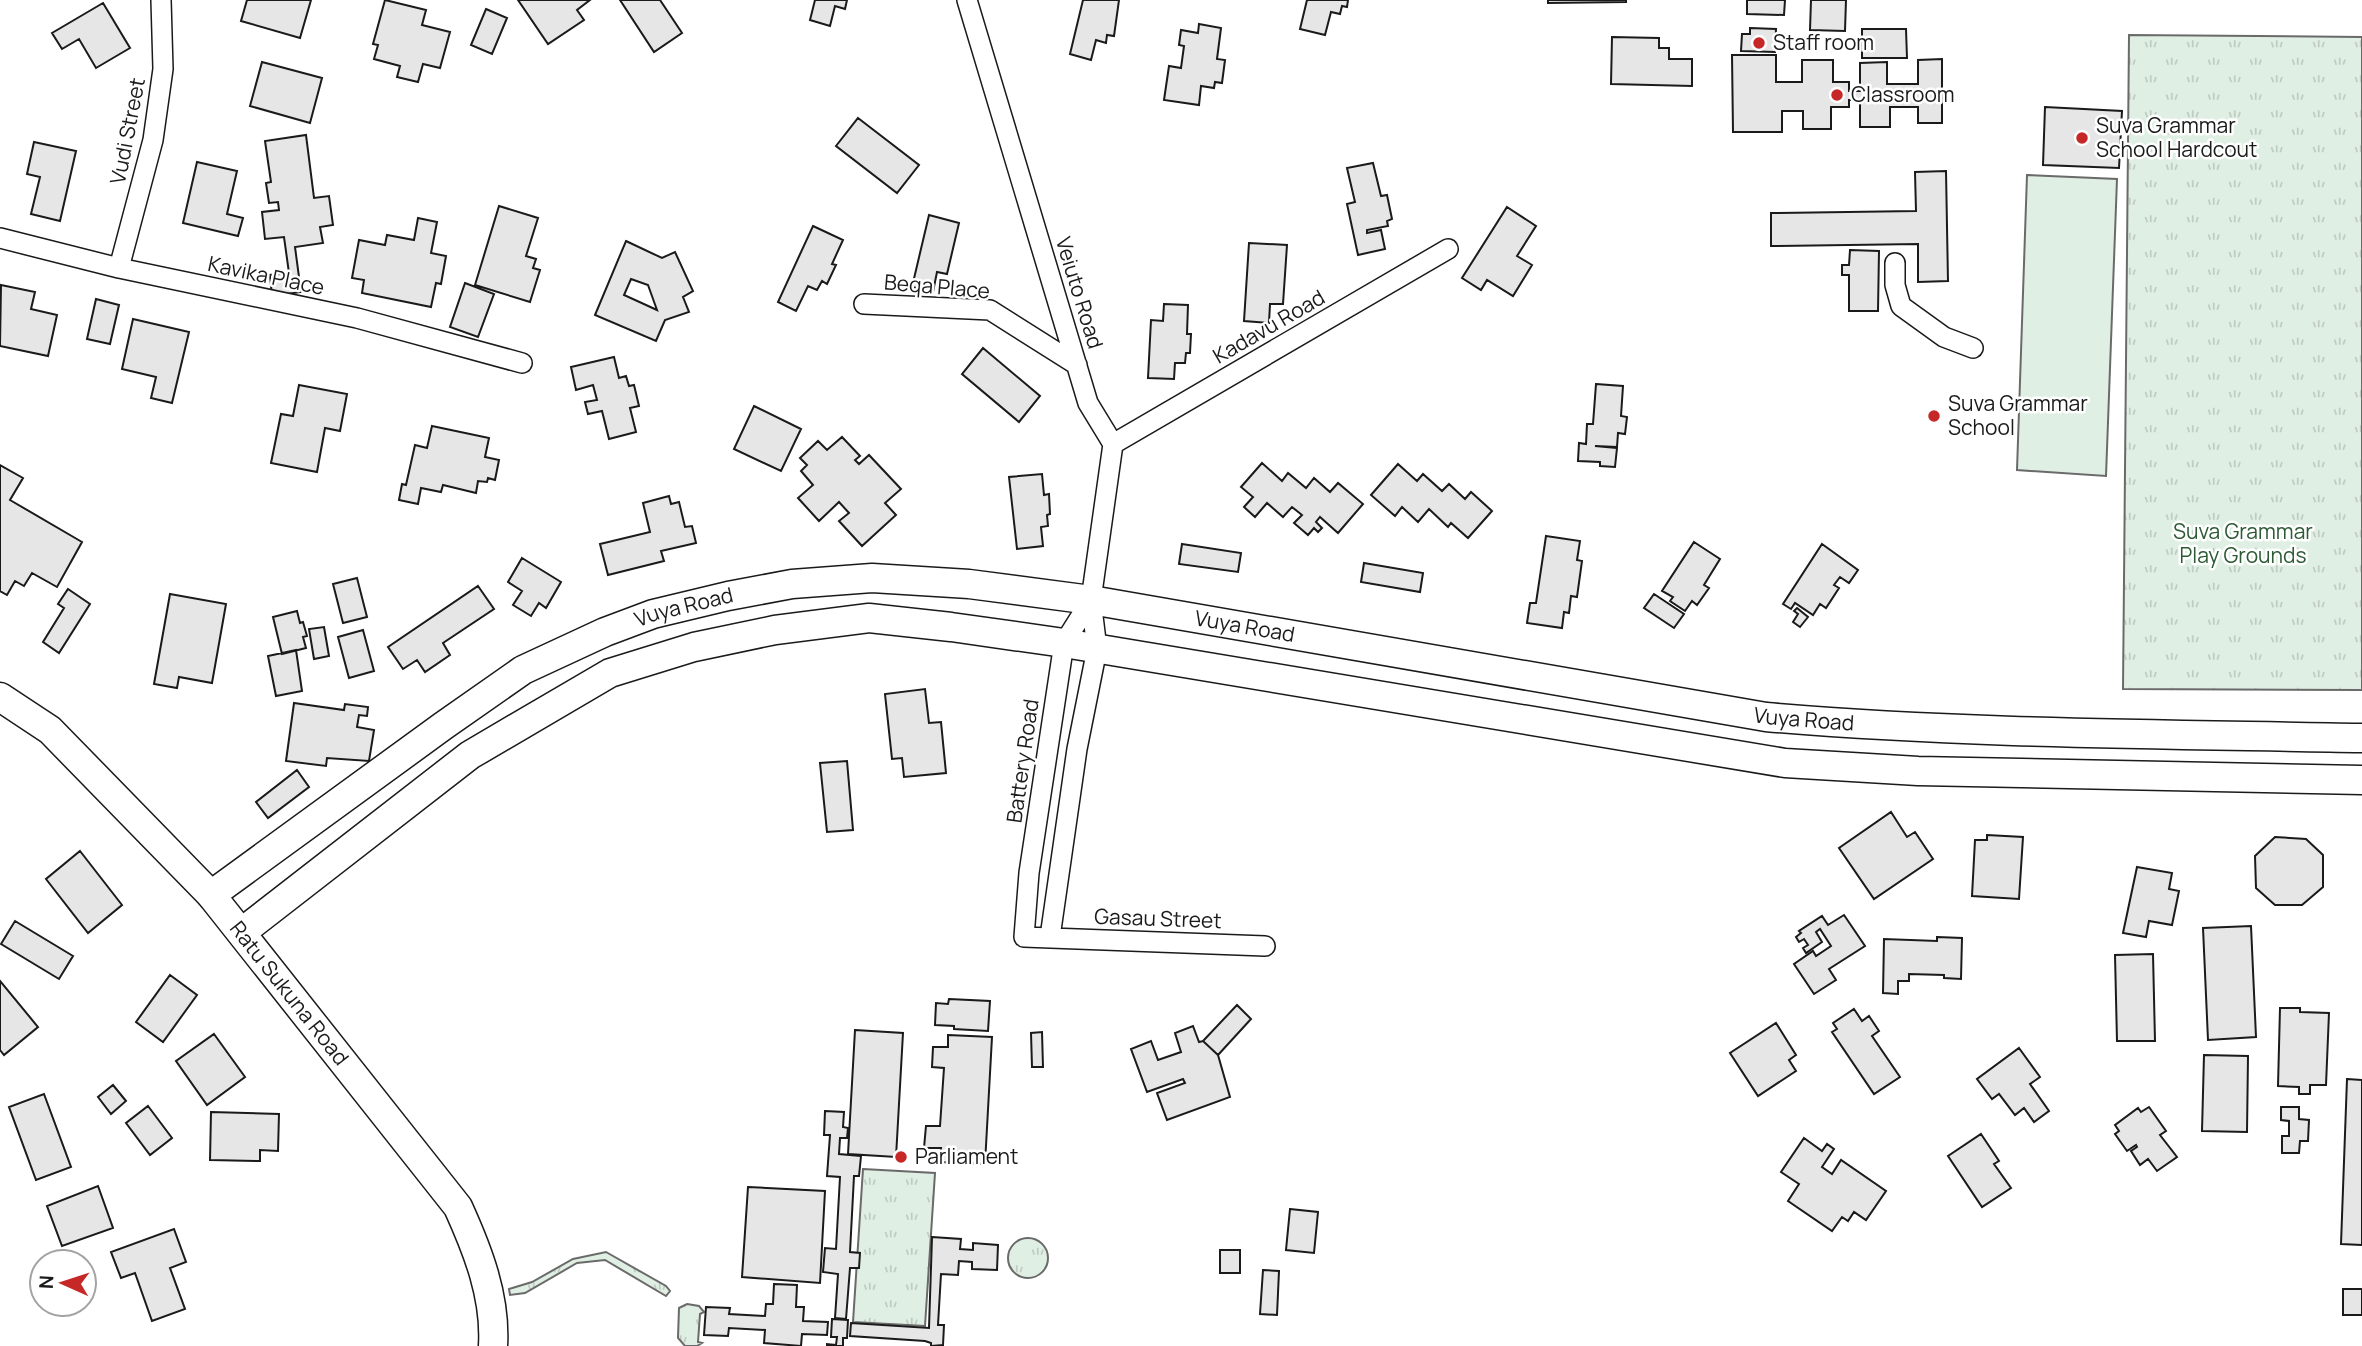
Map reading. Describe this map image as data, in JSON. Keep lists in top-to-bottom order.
{
  "streets": {
    "main road": ["Vuya Road", "Ratu Sukuna Road"],
    "street": [
      "Vudi Street",
      "Kavika Place",
      "Beqa Place",
      "Veiuto Road",
      "Kadavu Road",
      "Battery Road",
      "Gasau Street"
    ]
  },
  "crossings": [
    ["Vudi Street", "Kavika Place"],
    ["Beqa Place", "Veiuto Road"],
    ["Veiuto Road", "Kadavu Road"],
    ["Vuya Road", "Battery Road"],
    ["Vuya Road", "Ratu Sukuna Road"],
    ["Battery Road", "Gasau Street"]
  ],
  "parks": ["Suva Grammar Play Grounds"],
  "places": [
    "Staff room",
    "Classroom",
    "Suva Grammar School Hardcout",
    "Suva Grammar School",
    "Parliament"
  ],
  "north": "left"
}
